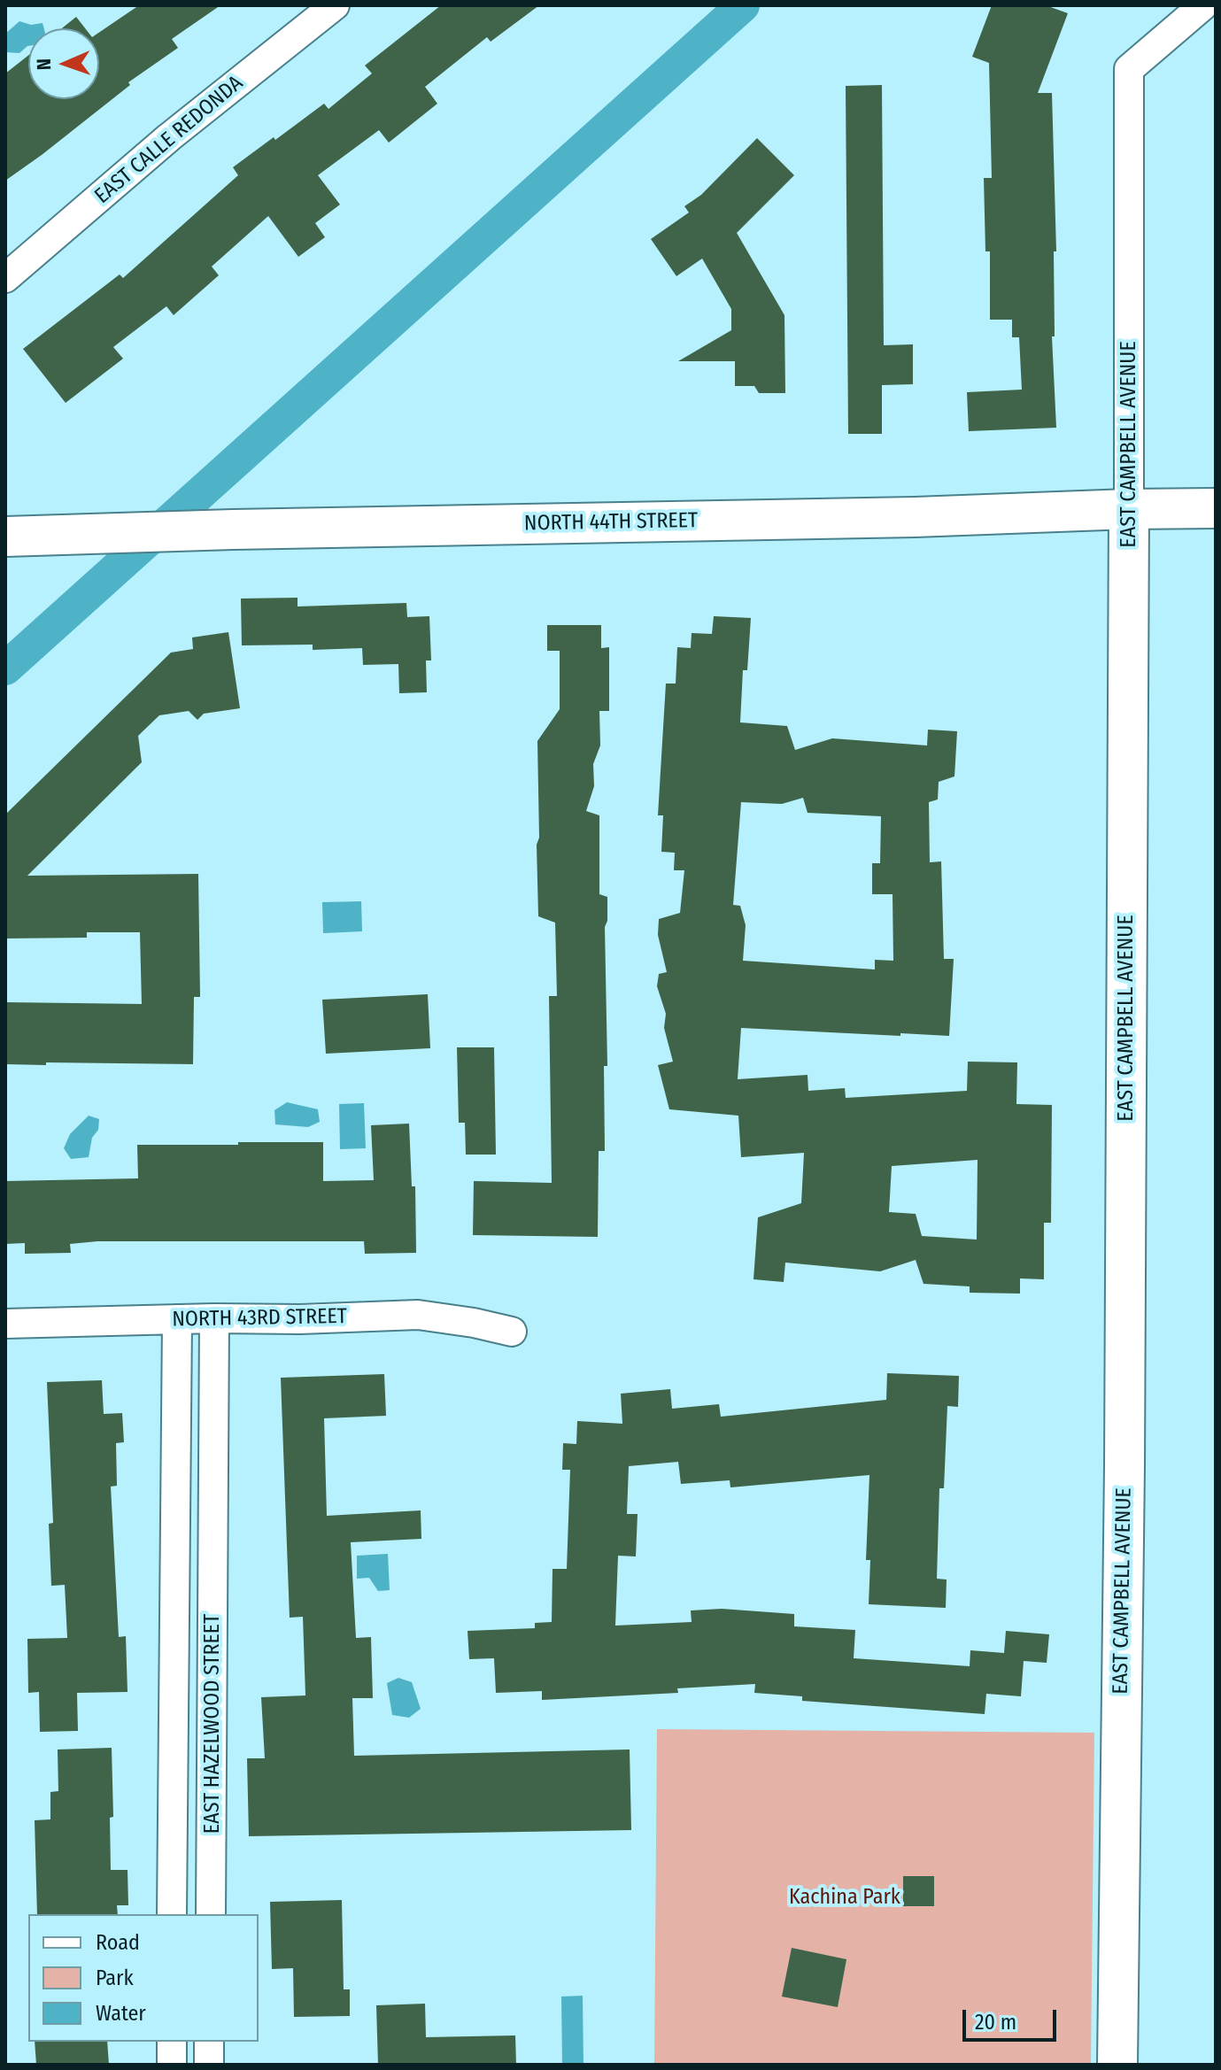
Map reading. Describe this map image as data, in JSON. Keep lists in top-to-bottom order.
{
  "streets": {
    "street": [
      "EAST CALLE REDONDA",
      "EAST CAMPBELL AVENUE",
      "NORTH 44TH STREET",
      "NORTH 43RD STREET",
      "EAST HAZELWOOD STREET"
    ]
  },
  "crossings": [
    ["EAST CAMPBELL AVENUE", "NORTH 44TH STREET"],
    ["NORTH 43RD STREET", "EAST HAZELWOOD STREET"]
  ],
  "parks": ["Kachina Park"],
  "legend": ["Road", "Park", "Water"],
  "scale_bar": "20 m",
  "north": "left"
}
